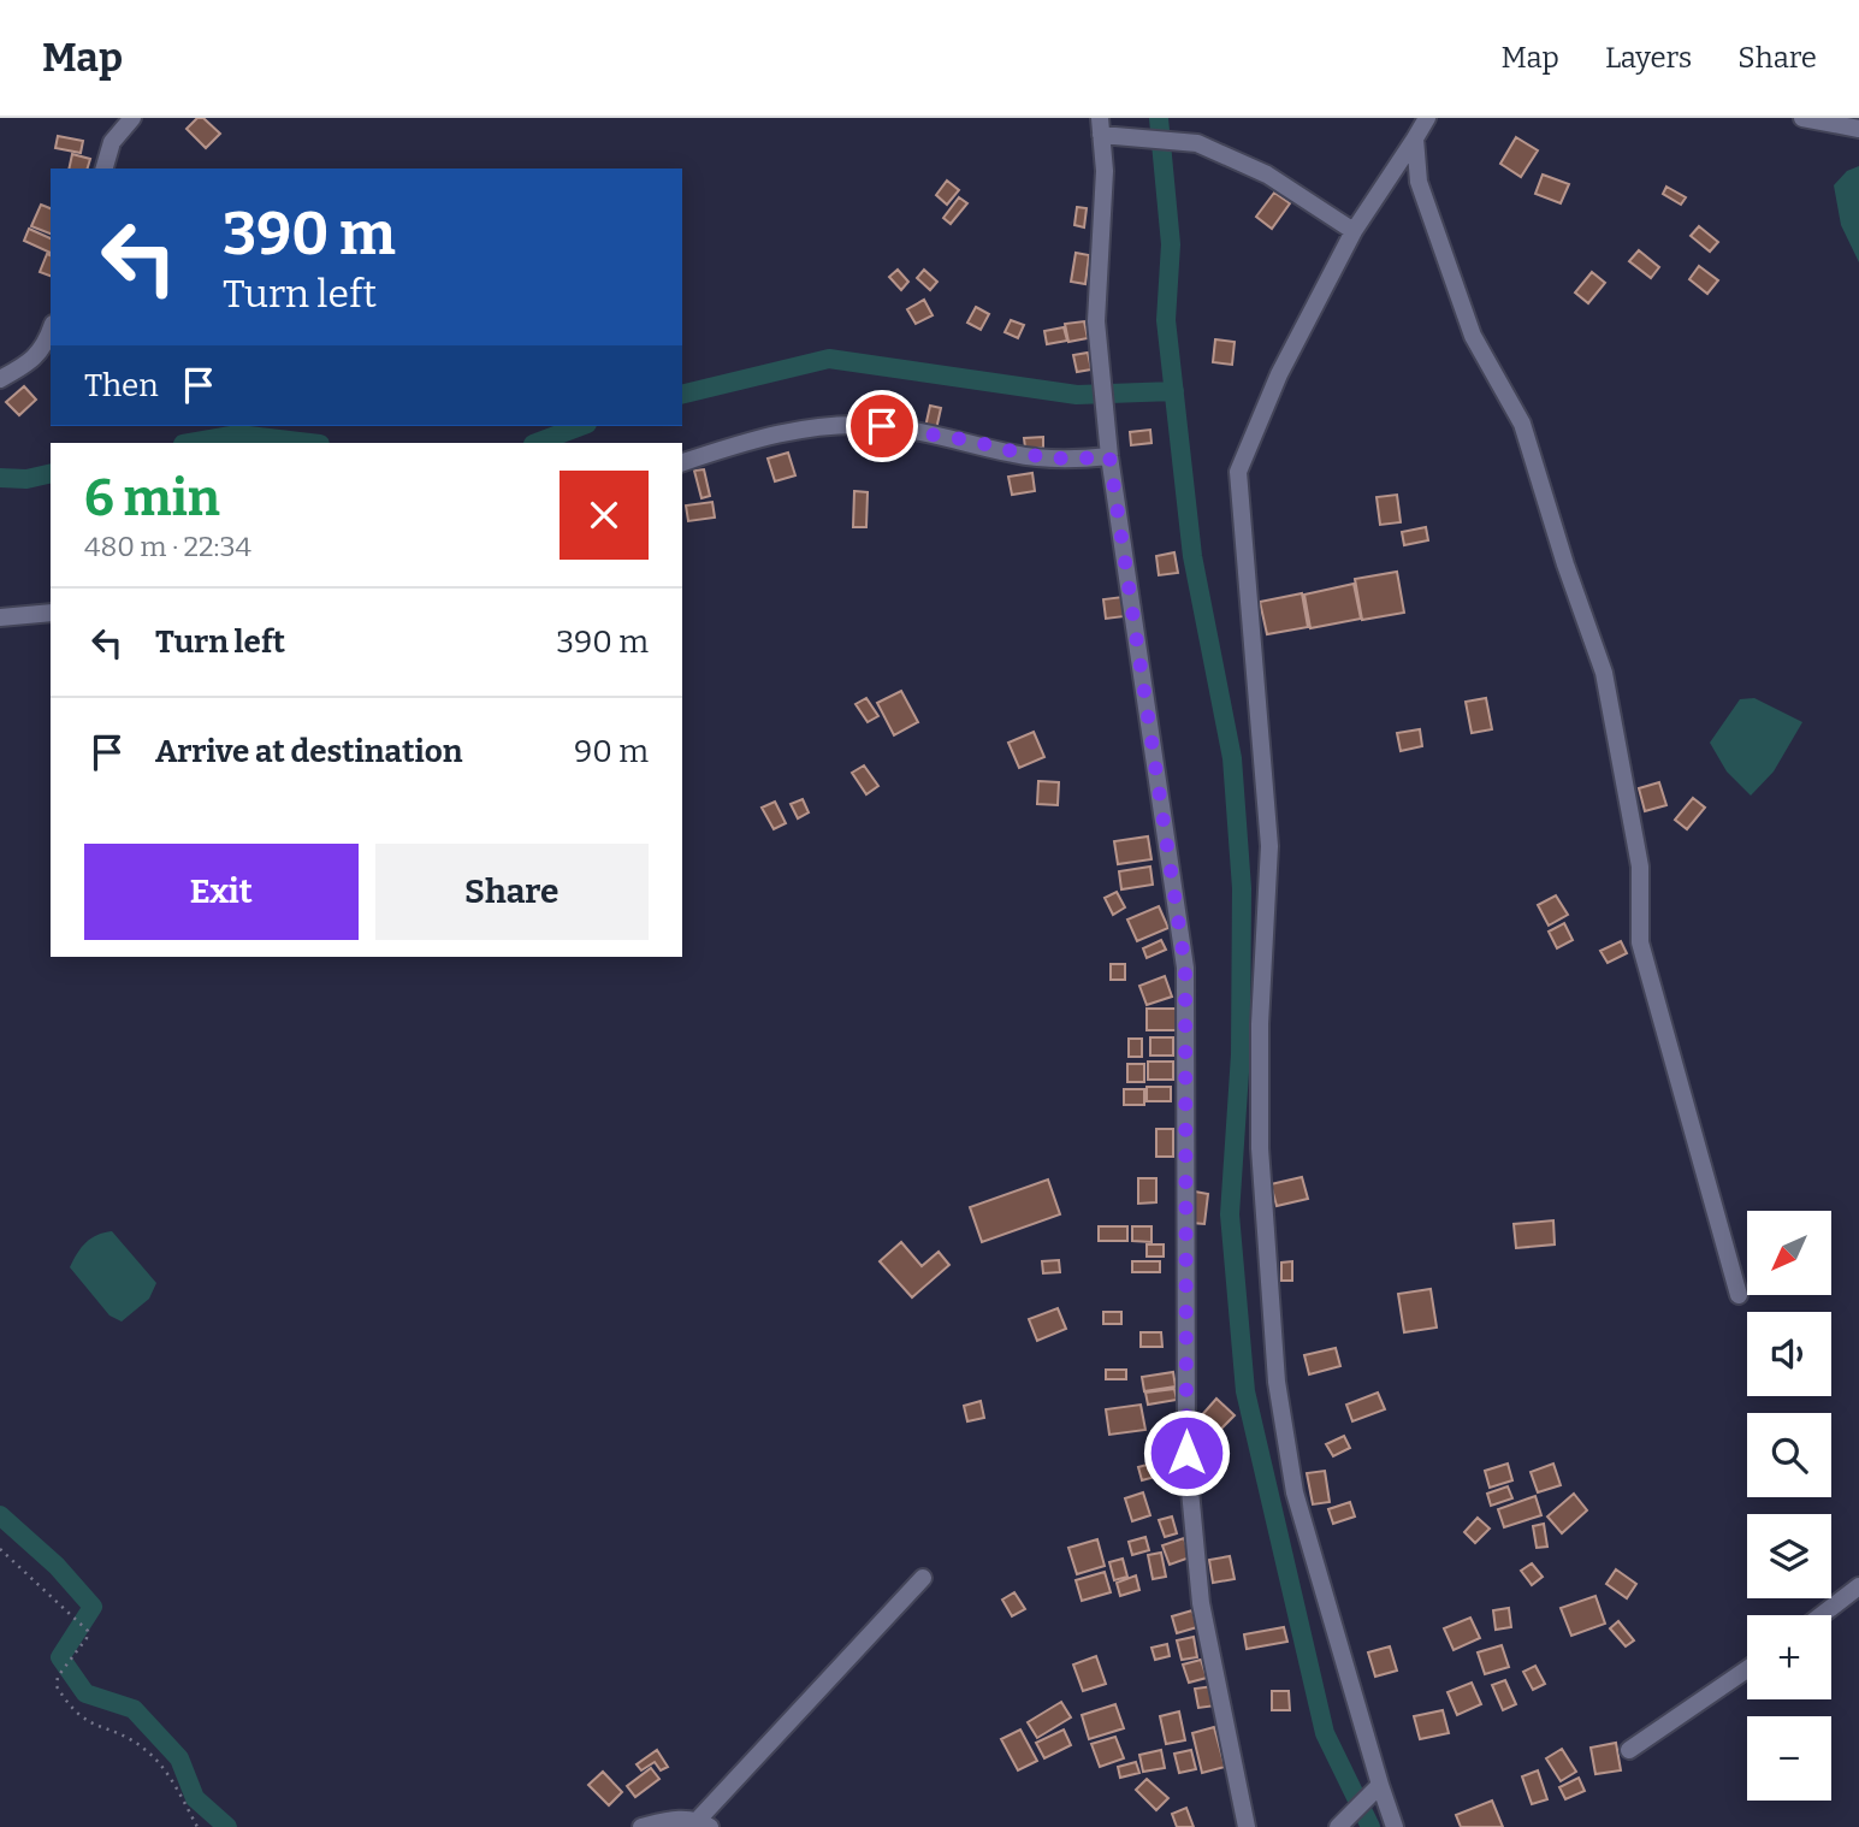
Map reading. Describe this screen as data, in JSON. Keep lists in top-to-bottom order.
{
  "north": "bottom left",
  "page": {
    "header": "Map",
    "nav": ["Map", "Layers", "Share"],
    "turn": ["390 m", "Turn left"],
    "then": "Then",
    "heading": ["6 min", "480 m · 22:34"],
    "list": [
      {
        "name": "Turn left",
        "value": "390 m"
      },
      {
        "name": "Arrive at destination",
        "value": "90 m"
      }
    ],
    "buttons": ["Exit", "Share"],
    "map_buttons": ["+", "−"]
  }
}
